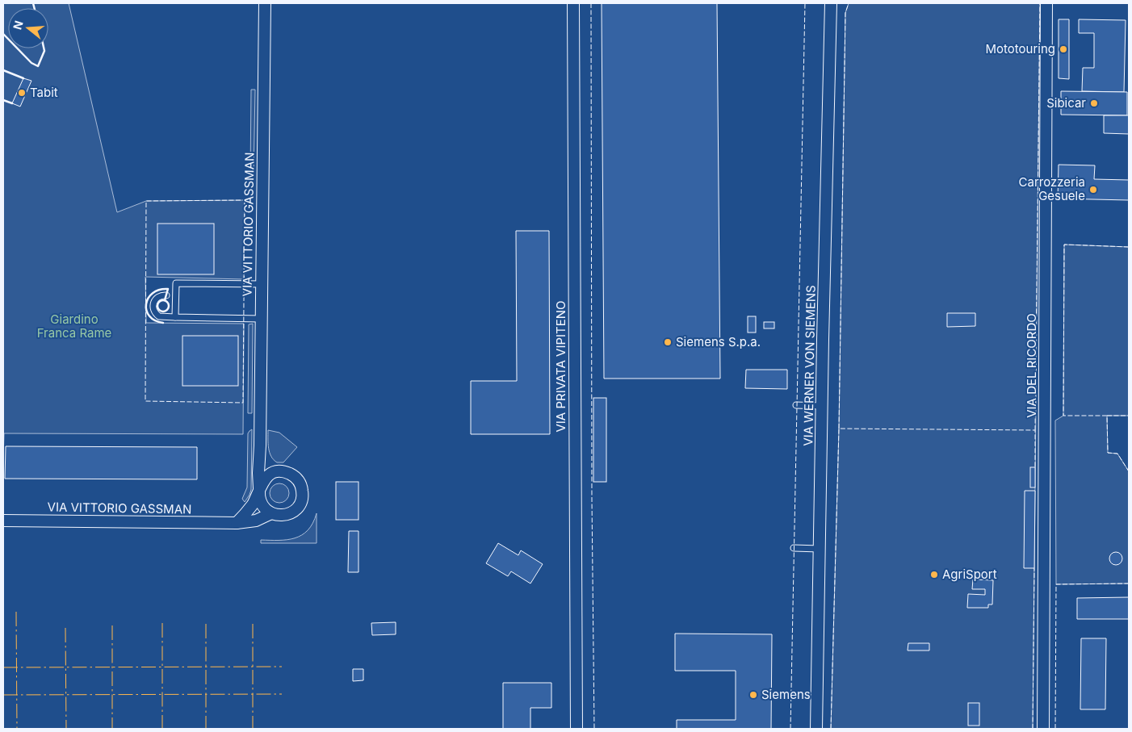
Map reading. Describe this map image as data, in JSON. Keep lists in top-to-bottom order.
{
  "streets": {
    "street": [
      "VIA VITTORIO GASSMAN",
      "VIA WERNER VON SIEMENS",
      "VIA DEL RICORDO",
      "VIA PRIVATA VIPITENO"
    ]
  },
  "parks": ["Giardino Franca Rame"],
  "places": [
    "Mototouring",
    "Tabit",
    "Sibicar",
    "Carrozzeria Gesuele",
    "Siemens S.p.a.",
    "AgriSport",
    "Siemens"
  ],
  "north": "left"
}
